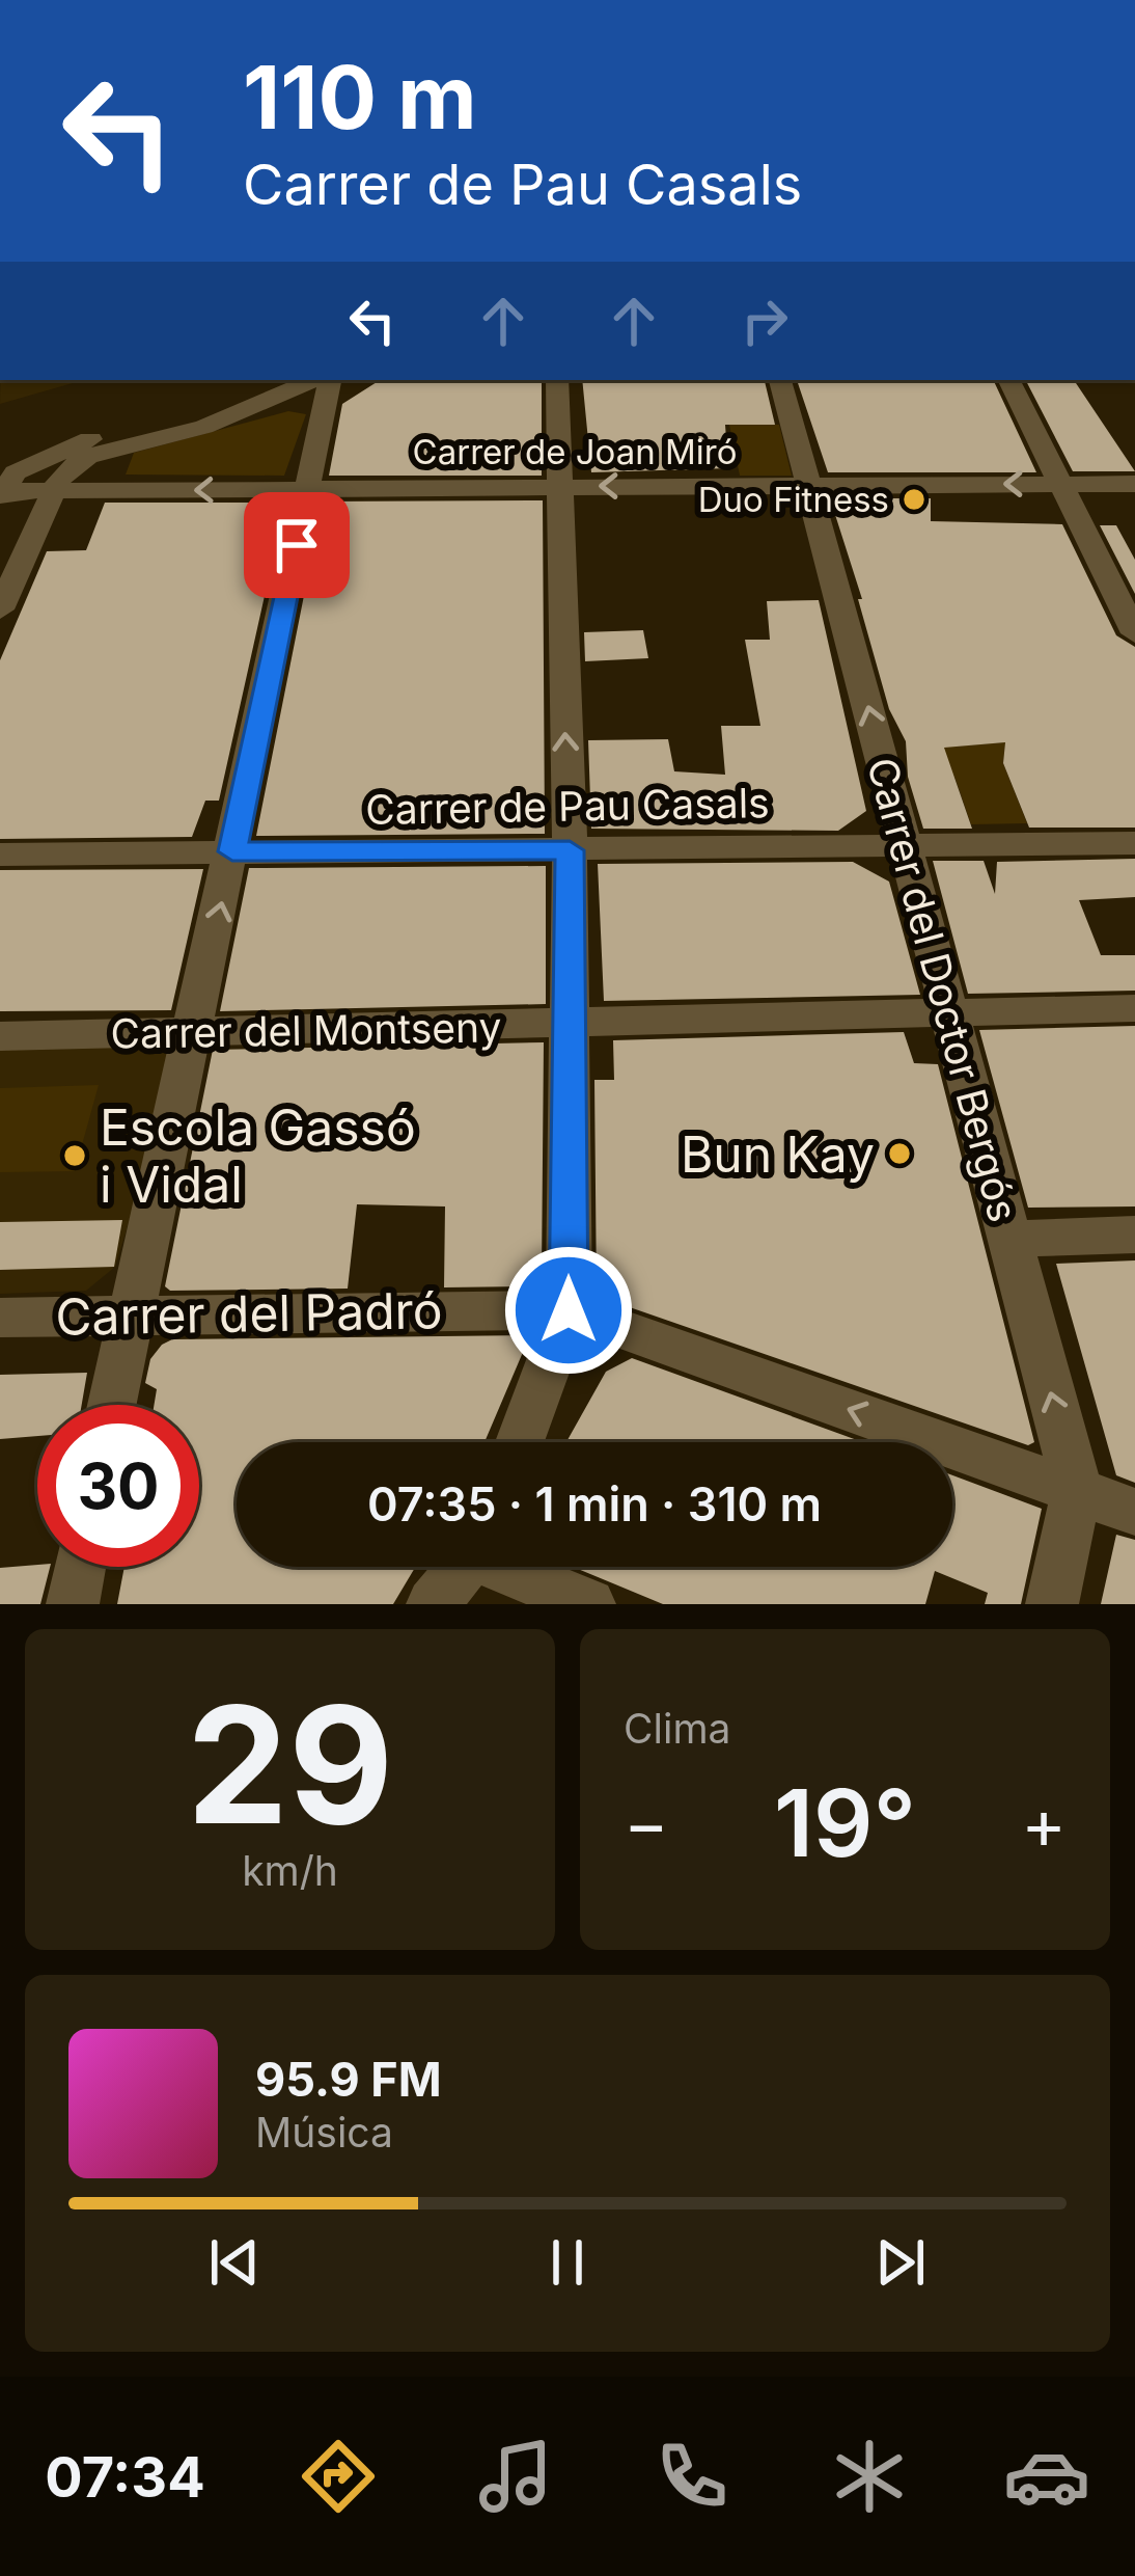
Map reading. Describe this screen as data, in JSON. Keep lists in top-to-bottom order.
{
  "streets": {
    "street": [
      "Carrer de Joan Miró",
      "Carrer de Pau Casals",
      "Carrer del Doctor Bergós",
      "Carrer del Montseny",
      "Carrer del Padró"
    ]
  },
  "crossings": [
    ["Carrer de Joan Miró", "Carrer del Doctor Bergós"],
    ["Carrer de Pau Casals", "Carrer del Doctor Bergós"],
    ["Carrer del Doctor Bergós", "Carrer del Montseny"],
    ["Carrer del Doctor Bergós", "Carrer del Padró"]
  ],
  "places": ["Duo Fitness", "Bun Kay", "Escola Gassó i Vidal"],
  "page": {
    "turn": ["110 m", "Carrer de Pau Casals"],
    "limit": "30",
    "trip": "07:35 · 1 min · 310 m",
    "tile": [
      ["29", "km/h"],
      "Clima"
    ],
    "heat": ["−", "19°", "+"],
    "song": ["95.9 FM", "Música"],
    "tabs": "07:34"
  }
}
